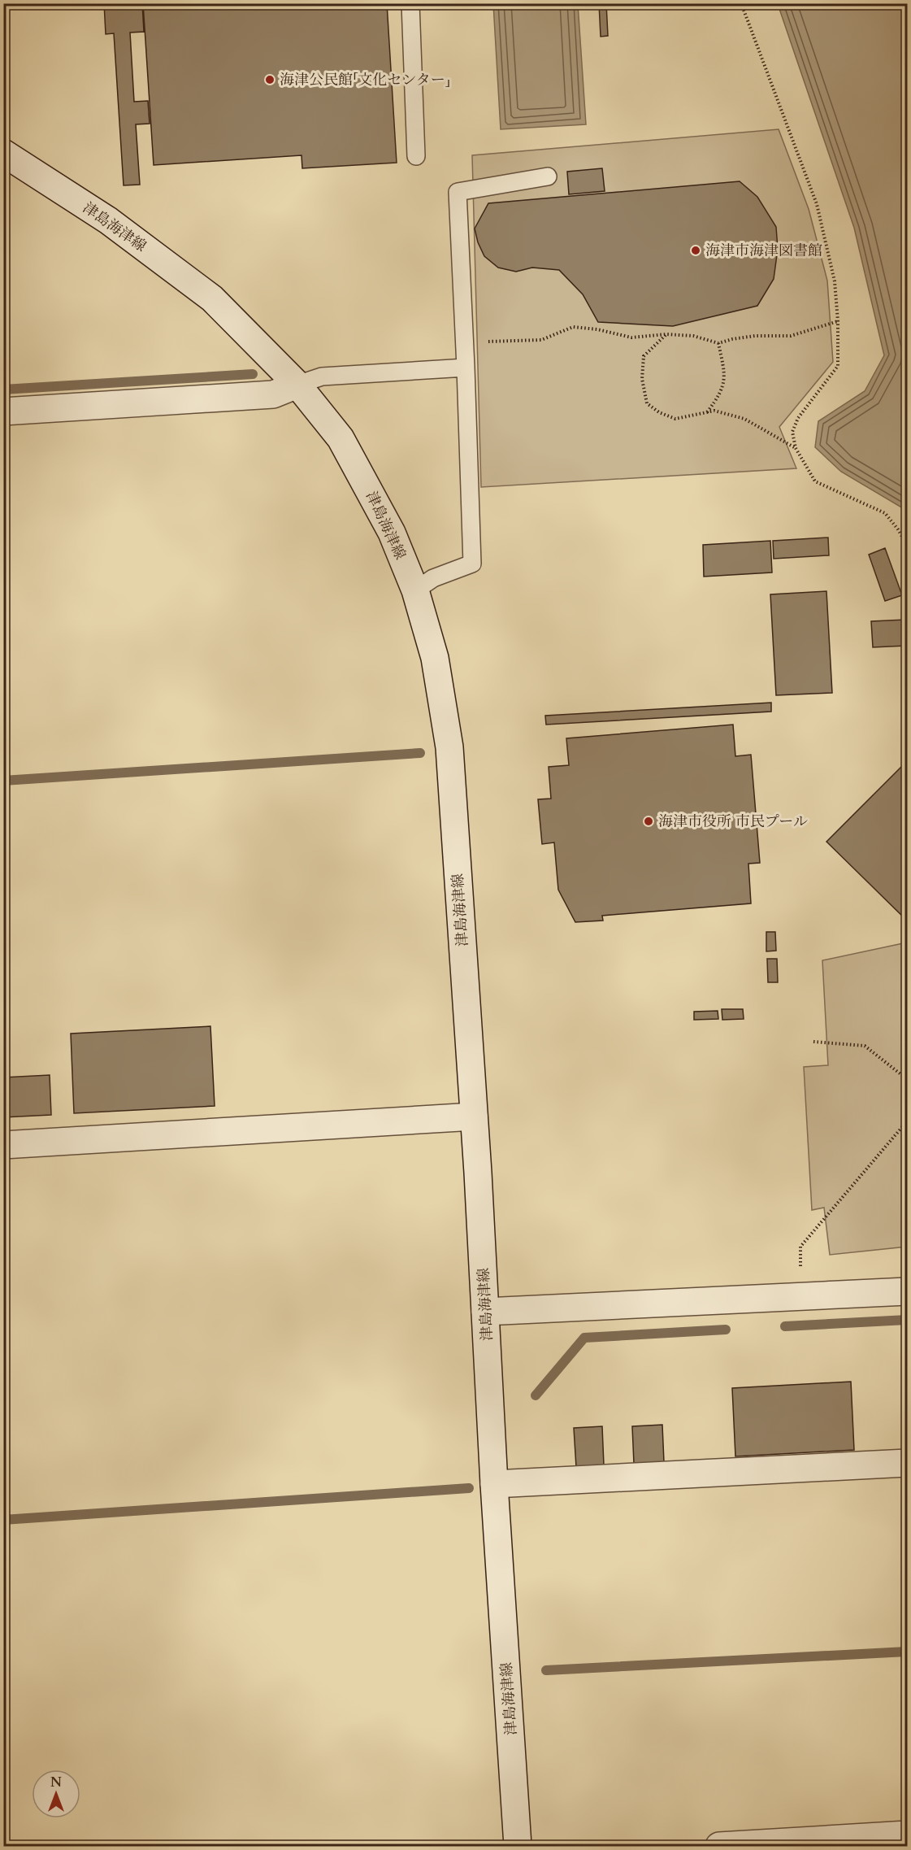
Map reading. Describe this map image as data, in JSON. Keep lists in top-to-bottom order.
{
  "streets": {
    "main road": ["津島海津線"]
  },
  "places": ["海津公民館「文化センター」", "海津市海津図書館", "海津市役所 市民プール"],
  "north": "top"
}
